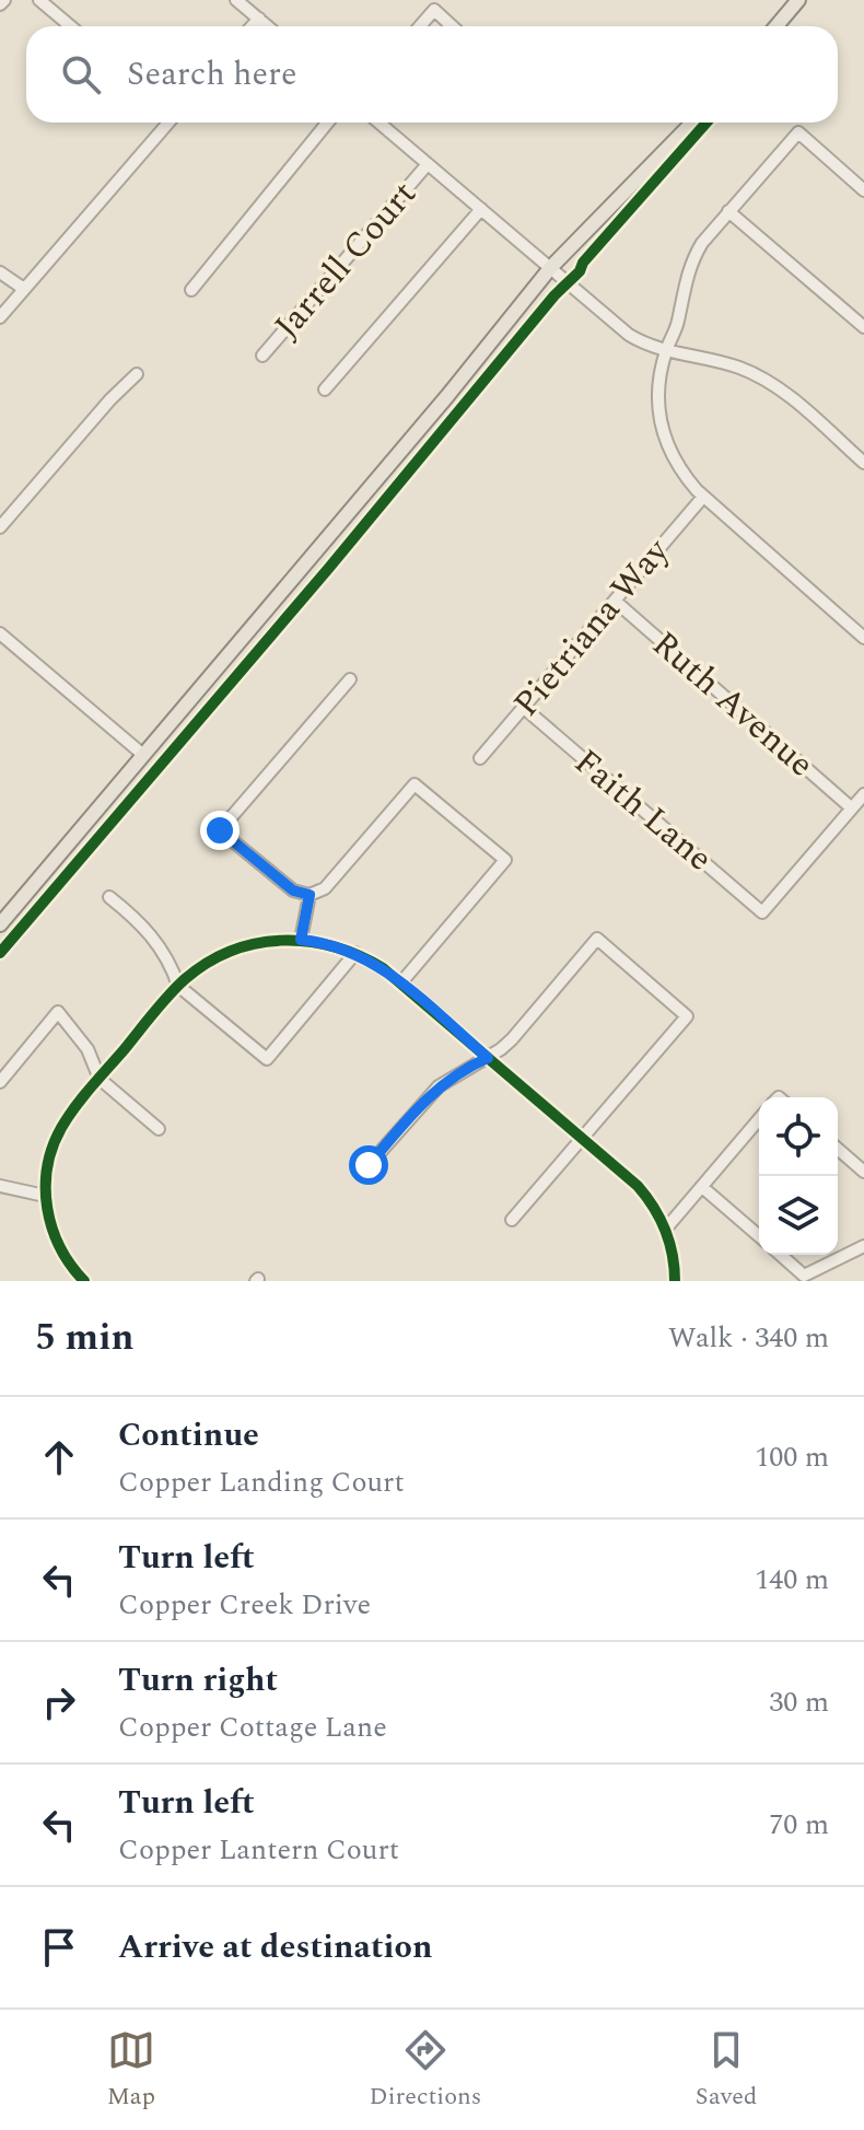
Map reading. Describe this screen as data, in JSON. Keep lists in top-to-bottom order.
{
  "streets": {
    "street": [
      "Jarrell Court",
      "Pietriana Way",
      "Ruth Avenue",
      "Faith Lane"
    ]
  },
  "crossings": [
    ["Pietriana Way", "Ruth Avenue"],
    ["Pietriana Way", "Faith Lane"],
    ["Ruth Avenue", "Faith Lane"]
  ],
  "page": {
    "search": "Search here",
    "heading": ["5 min", "Walk · 340 m"],
    "list": [
      ["Continue", "Copper Landing Court", "100 m"],
      ["Turn left", "Copper Creek Drive", "140 m"],
      ["Turn right", "Copper Cottage Lane", "30 m"],
      ["Turn left", "Copper Lantern Court", "70 m"],
      "Arrive at destination"
    ],
    "nav": ["Map", "Directions", "Saved"]
  }
}
